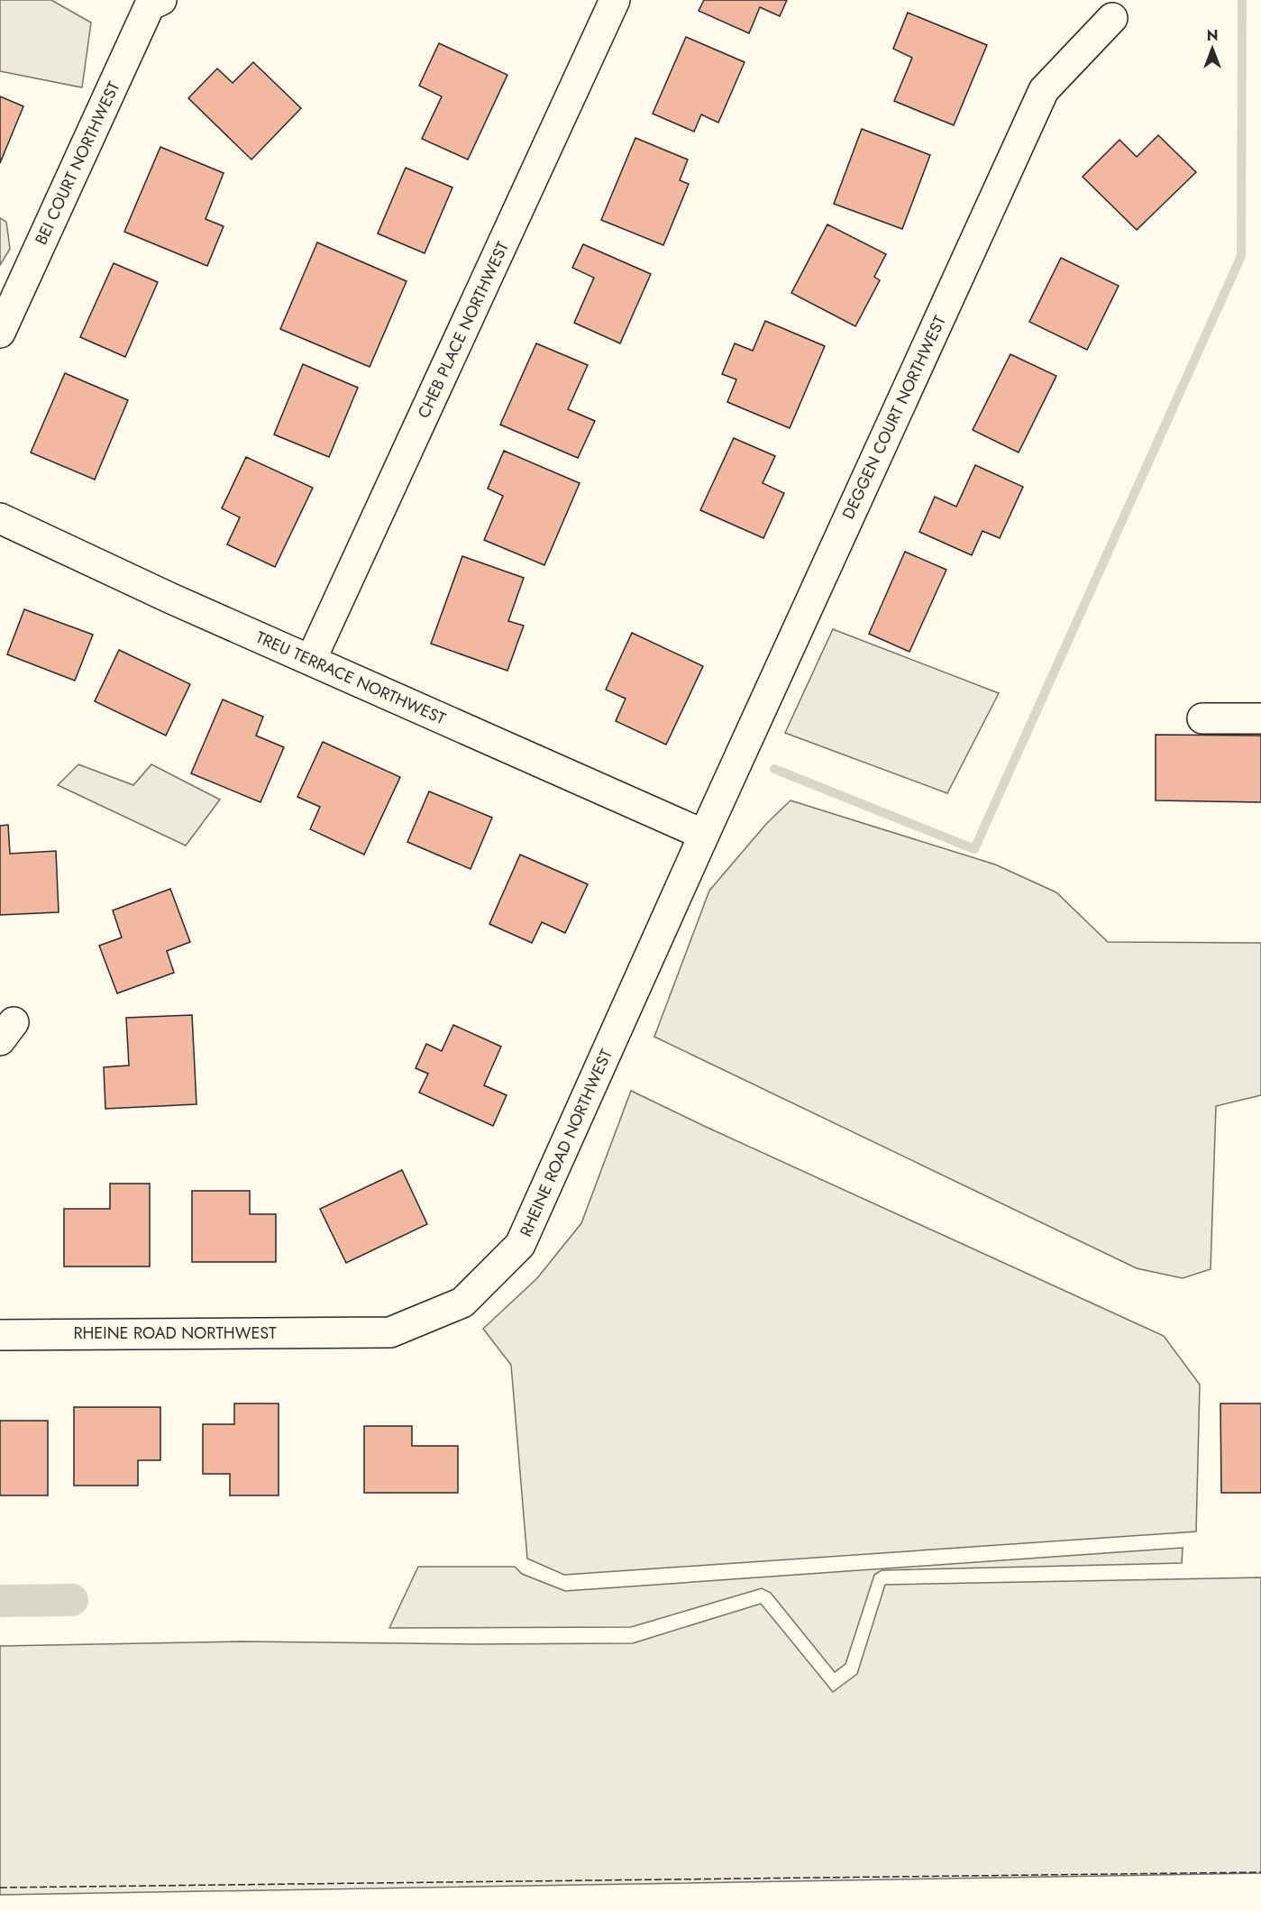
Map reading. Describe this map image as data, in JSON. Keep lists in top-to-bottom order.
{
  "streets": {
    "street": [
      "BEI COURT NORTHWEST",
      "CHEB PLACE NORTHWEST",
      "DEGGEN COURT NORTHWEST",
      "TREU TERRACE NORTHWEST",
      "RHEINE ROAD NORTHWEST"
    ]
  },
  "crossings": [
    ["CHEB PLACE NORTHWEST", "TREU TERRACE NORTHWEST"],
    ["DEGGEN COURT NORTHWEST", "TREU TERRACE NORTHWEST"],
    ["DEGGEN COURT NORTHWEST", "RHEINE ROAD NORTHWEST"],
    ["TREU TERRACE NORTHWEST", "RHEINE ROAD NORTHWEST"]
  ],
  "north": "top"
}
